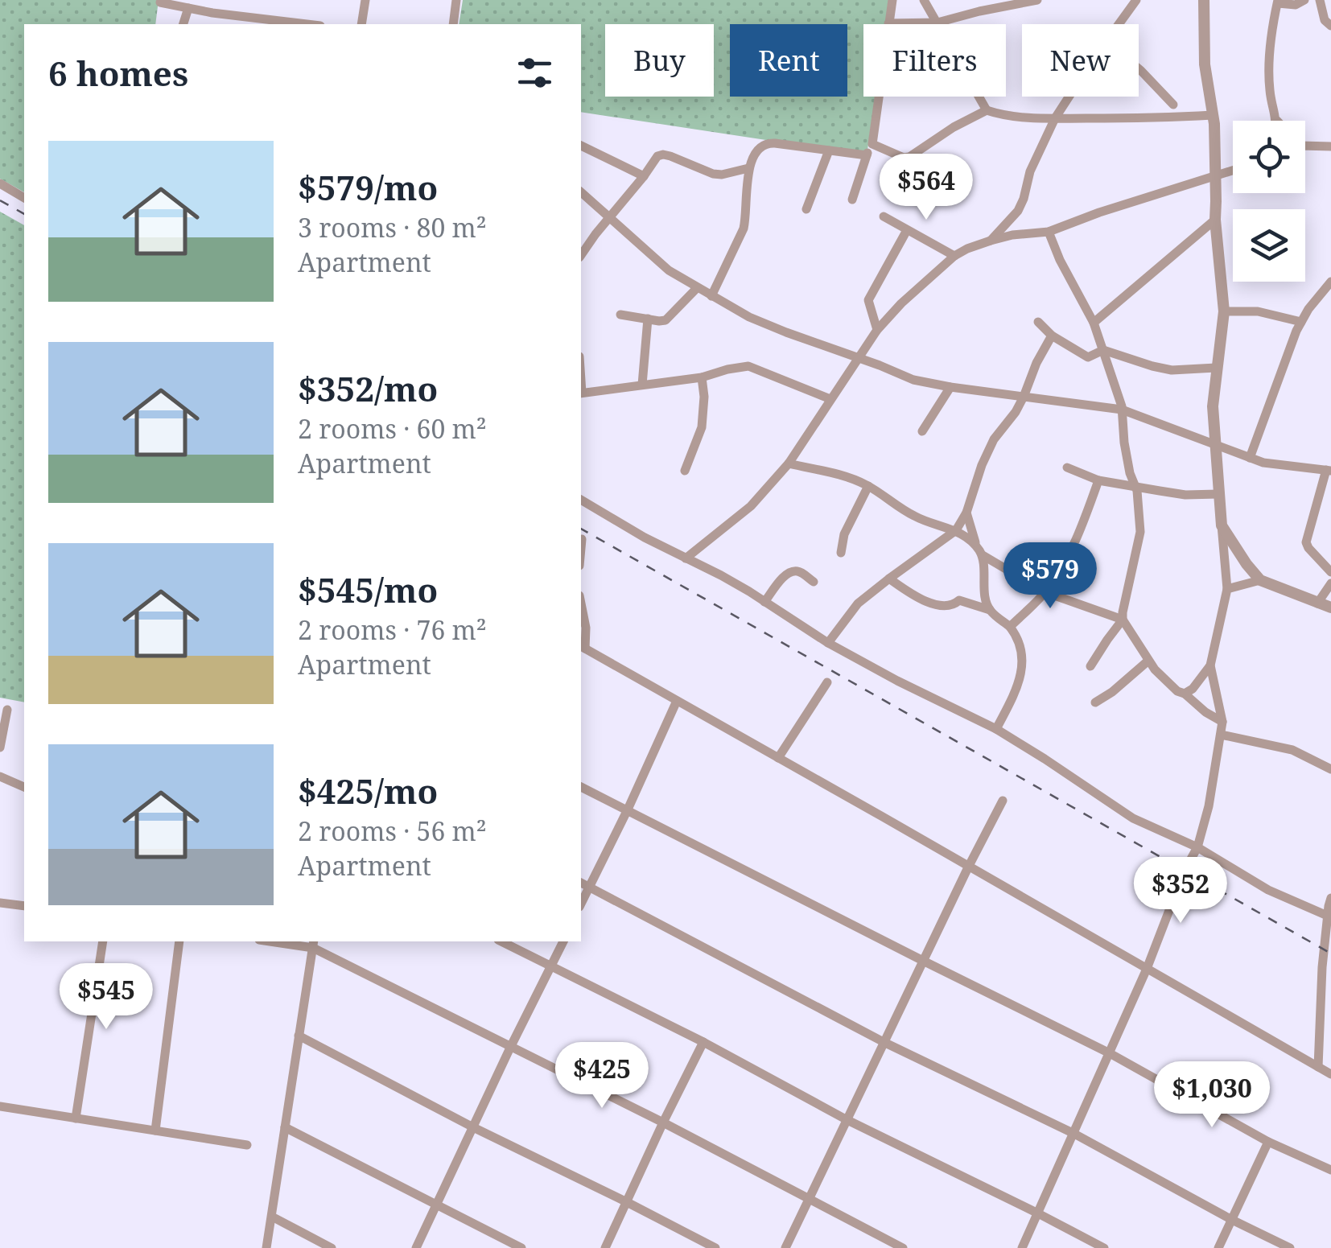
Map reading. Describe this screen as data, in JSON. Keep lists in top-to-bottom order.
{
  "page": {
    "chip": [
      "Buy",
      "Rent",
      "Filters",
      "New"
    ],
    "heading": "6 homes",
    "list": [
      {
        "name": "$579/mo",
        "note": "3 rooms · 80 m² · Apartment"
      },
      {
        "name": "$352/mo",
        "note": "2 rooms · 60 m² · Apartment"
      },
      {
        "name": "$545/mo",
        "note": "2 rooms · 76 m² · Apartment"
      },
      {
        "name": "$425/mo",
        "note": "2 rooms · 56 m² · Apartment"
      }
    ],
    "price": [
      "$564",
      "$579",
      "$352",
      "$545",
      "$425",
      "$1,030"
    ]
  }
}
